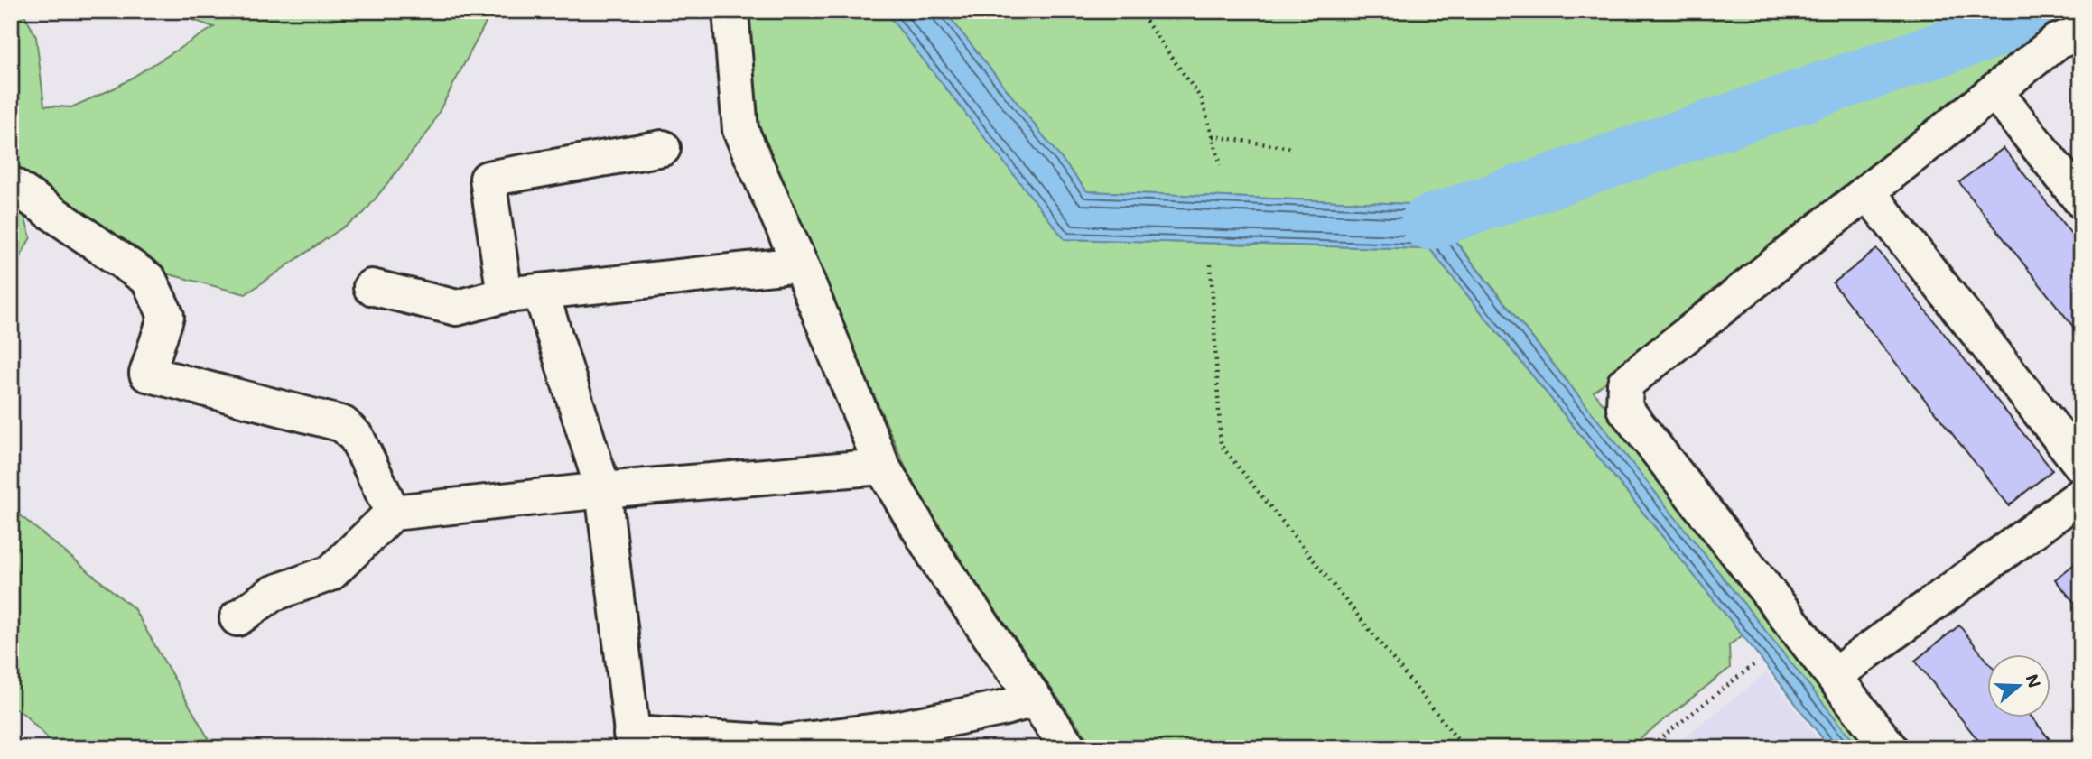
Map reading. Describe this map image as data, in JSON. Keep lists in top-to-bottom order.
{
  "north": "right"
}
